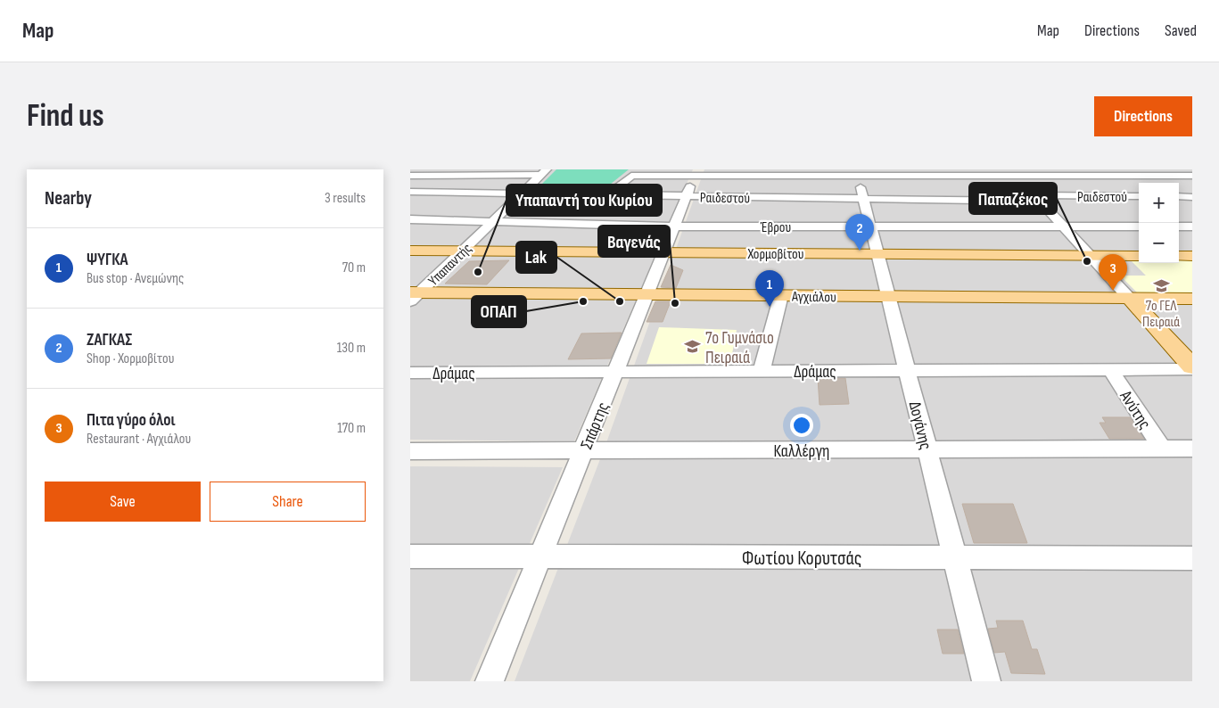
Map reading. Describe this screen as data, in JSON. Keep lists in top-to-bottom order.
{
  "streets": {
    "main road": ["Χορμοβίτου", "Αγχιάλου"],
    "street": [
      "Ραιδεστού",
      "Έβρου",
      "Υπαπαντής",
      "Δράμας",
      "Ανύτης",
      "Σπάρτης",
      "Δογάνης",
      "Καλλέργη",
      "Φωτίου Κορυτσάς"
    ]
  },
  "crossings": [
    ["Ραιδεστού", "Υπαπαντής"],
    ["Ραιδεστού", "Σπάρτης"],
    ["Ραιδεστού", "Δογάνης"],
    ["Έβρου", "Υπαπαντής"],
    ["Έβρου", "Σπάρτης"],
    ["Έβρου", "Δογάνης"],
    ["Χορμοβίτου", "Υπαπαντής"],
    ["Χορμοβίτου", "Σπάρτης"],
    ["Χορμοβίτου", "Δογάνης"],
    ["Υπαπαντής", "Αγχιάλου"],
    ["Αγχιάλου", "Σπάρτης"],
    ["Αγχιάλου", "Δογάνης"],
    ["Δράμας", "Ανύτης"],
    ["Δράμας", "Σπάρτης"],
    ["Δράμας", "Δογάνης"],
    ["Ανύτης", "Καλλέργη"],
    ["Σπάρτης", "Καλλέργη"],
    ["Σπάρτης", "Φωτίου Κορυτσάς"],
    ["Δογάνης", "Καλλέργη"],
    ["Δογάνης", "Φωτίου Κορυτσάς"]
  ],
  "places": {
    "other": [
      "Παπαζέκος",
      "Υπαπαντή του Κυρίου",
      "ΟΠΑΠ",
      "Lak",
      "Βαγενάς"
    ],
    "school or university": ["7ο ΓΕΛ Πειραιά", "7ο Γυμνάσιο Πειραιά"]
  },
  "page": {
    "header": "Map",
    "nav": ["Map", "Directions", "Saved"],
    "buttons": [
      "Directions",
      ["Save", "Share"]
    ],
    "title": "Find us",
    "heading": ["Nearby", "3 results"],
    "map_buttons": ["+", "−"],
    "pins": ["2", "3", "1"],
    "list": [
      {
        "mark": "1",
        "name": "ΨΥΓΚΑ",
        "note": "Bus stop · Ανεμώνης",
        "value": "70 m"
      },
      {
        "mark": "2",
        "name": "ΖΑΓΚΑΣ",
        "note": "Shop · Χορμοβίτου",
        "value": "130 m"
      },
      {
        "mark": "3",
        "name": "Πιτα γύρο όλοι",
        "note": "Restaurant · Αγχιάλου",
        "value": "170 m"
      }
    ]
  }
}
